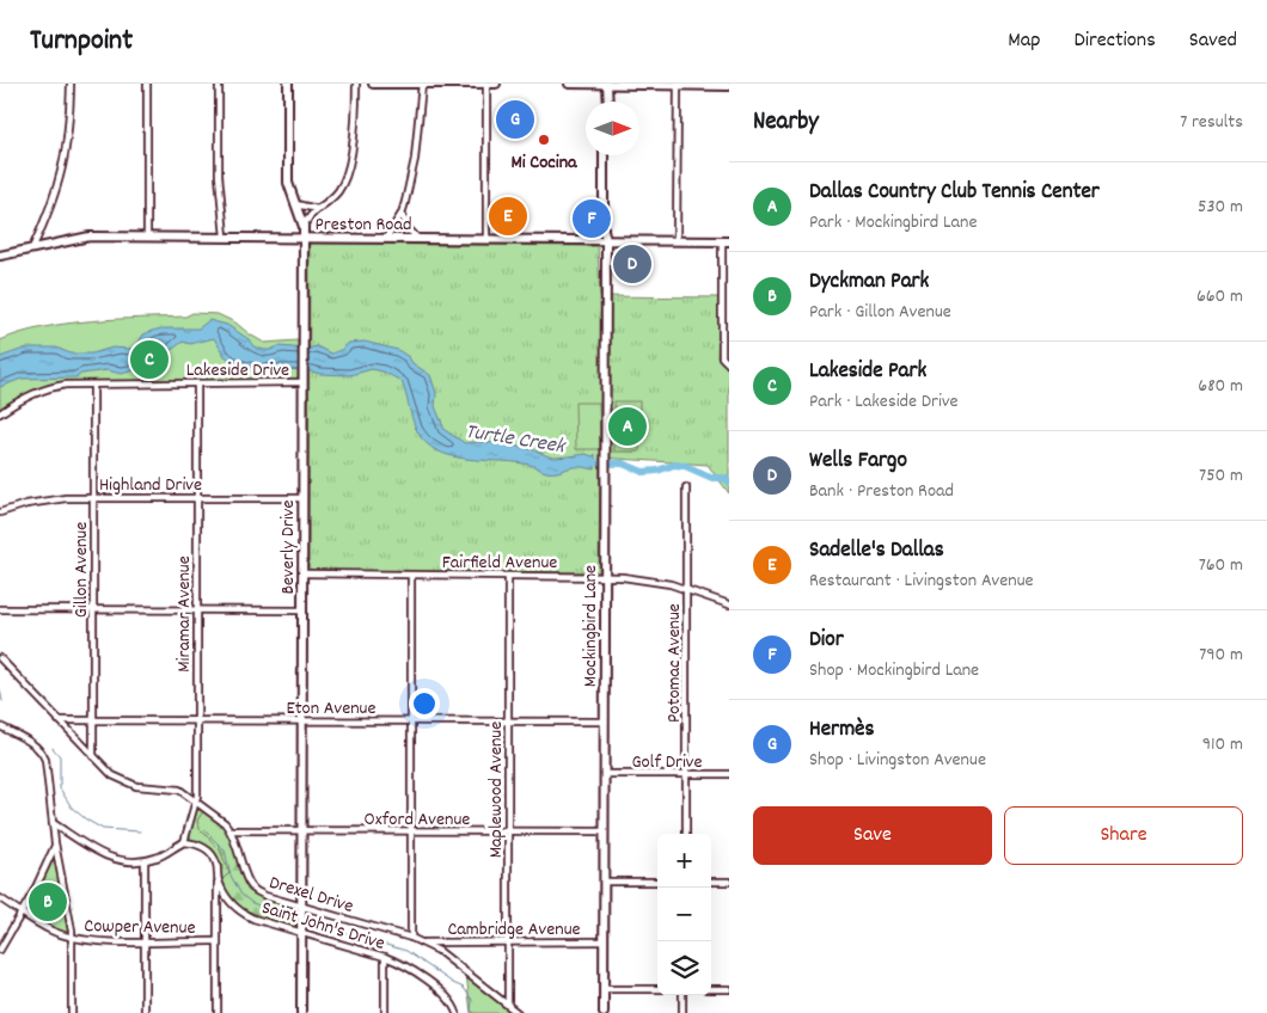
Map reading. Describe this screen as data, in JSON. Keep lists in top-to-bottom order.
{
  "streets": {
    "main road": ["Preston Road", "Beverly Drive", "Mockingbird Lane"],
    "street": [
      "Lakeside Drive",
      "Highland Drive",
      "Fairfield Avenue",
      "Gillon Avenue",
      "Miramar Avenue",
      "Potomac Avenue",
      "Eton Avenue",
      "Golf Drive",
      "Maplewood Avenue",
      "Oxford Avenue",
      "Drexel Drive",
      "Saint John's Drive",
      "Cowper Avenue",
      "Cambridge Avenue"
    ]
  },
  "crossings": [
    ["Preston Road", "Beverly Drive"],
    ["Preston Road", "Mockingbird Lane"],
    ["Lakeside Drive", "Beverly Drive"],
    ["Lakeside Drive", "Gillon Avenue"],
    ["Lakeside Drive", "Miramar Avenue"],
    ["Highland Drive", "Beverly Drive"],
    ["Highland Drive", "Gillon Avenue"],
    ["Highland Drive", "Miramar Avenue"],
    ["Beverly Drive", "Fairfield Avenue"],
    ["Beverly Drive", "Eton Avenue"],
    ["Beverly Drive", "Oxford Avenue"],
    ["Beverly Drive", "Drexel Drive"],
    ["Beverly Drive", "Saint John's Drive"],
    ["Fairfield Avenue", "Mockingbird Lane"],
    ["Fairfield Avenue", "Potomac Avenue"],
    ["Fairfield Avenue", "Maplewood Avenue"],
    ["Gillon Avenue", "Eton Avenue"],
    ["Gillon Avenue", "Drexel Drive"],
    ["Miramar Avenue", "Eton Avenue"],
    ["Miramar Avenue", "Drexel Drive"],
    ["Miramar Avenue", "Saint John's Drive"],
    ["Mockingbird Lane", "Eton Avenue"],
    ["Mockingbird Lane", "Golf Drive"],
    ["Mockingbird Lane", "Oxford Avenue"],
    ["Mockingbird Lane", "Cambridge Avenue"],
    ["Potomac Avenue", "Golf Drive"],
    ["Eton Avenue", "Maplewood Avenue"],
    ["Eton Avenue", "Drexel Drive"],
    ["Maplewood Avenue", "Oxford Avenue"],
    ["Maplewood Avenue", "Drexel Drive"],
    ["Maplewood Avenue", "Cambridge Avenue"],
    ["Oxford Avenue", "Drexel Drive"],
    ["Drexel Drive", "Cambridge Avenue"]
  ],
  "water": ["Turtle Creek"],
  "places": ["Mi Cocina"],
  "north": "right",
  "page": {
    "header": "Turnpoint",
    "nav": ["Map", "Directions", "Saved"],
    "heading": ["Nearby", "7 results"],
    "pins": [
      "G",
      "E",
      "F",
      "D",
      "C",
      "A",
      "B"
    ],
    "list": [
      {
        "mark": "A",
        "name": "Dallas Country Club Tennis Center",
        "note": "Park · Mockingbird Lane",
        "value": "530 m"
      },
      {
        "mark": "B",
        "name": "Dyckman Park",
        "note": "Park · Gillon Avenue",
        "value": "660 m"
      },
      {
        "mark": "C",
        "name": "Lakeside Park",
        "note": "Park · Lakeside Drive",
        "value": "680 m"
      },
      {
        "mark": "D",
        "name": "Wells Fargo",
        "note": "Bank · Preston Road",
        "value": "750 m"
      },
      {
        "mark": "E",
        "name": "Sadelle's Dallas",
        "note": "Restaurant · Livingston Avenue",
        "value": "760 m"
      },
      {
        "mark": "F",
        "name": "Dior",
        "note": "Shop · Mockingbird Lane",
        "value": "790 m"
      },
      {
        "mark": "G",
        "name": "Hermès",
        "note": "Shop · Livingston Avenue",
        "value": "910 m"
      }
    ],
    "buttons": ["Save", "Share"],
    "map_buttons": ["+", "−"]
  }
}
